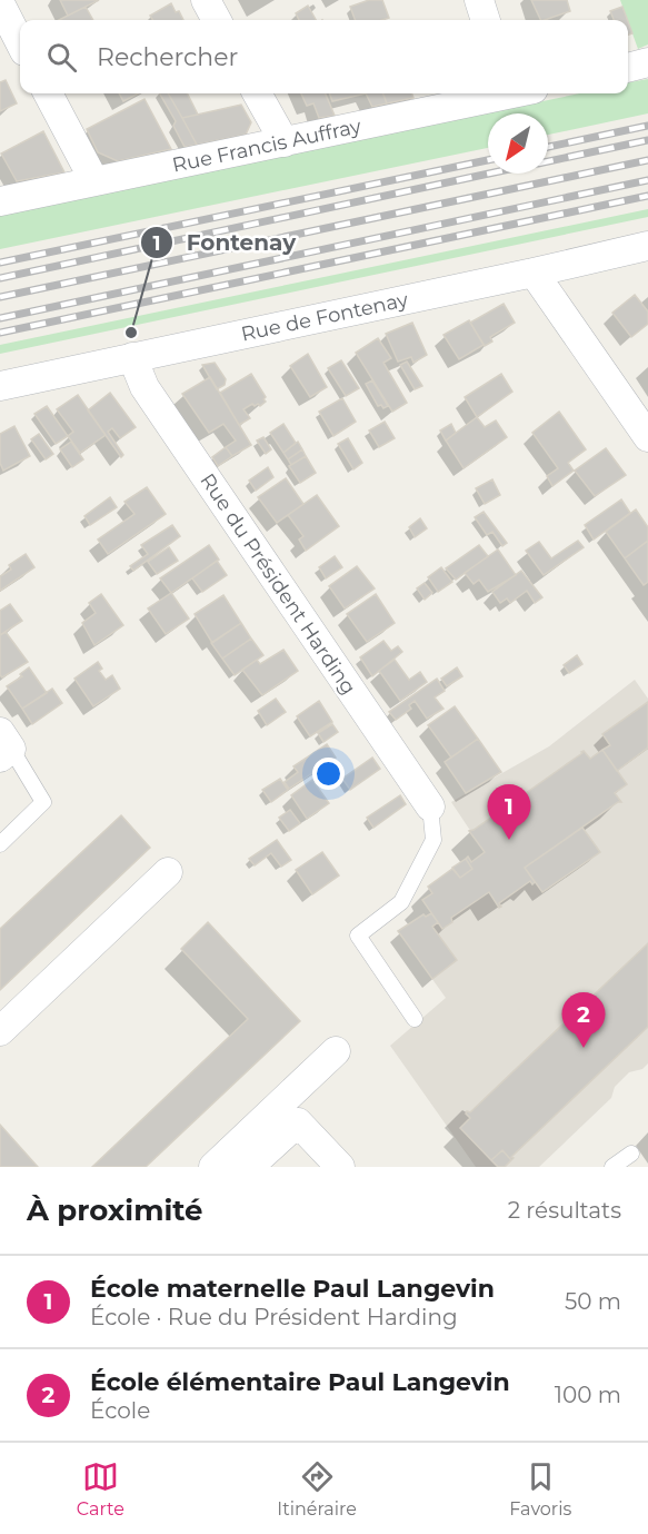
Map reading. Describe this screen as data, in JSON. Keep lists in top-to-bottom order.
{
  "streets": {
    "street": ["Rue Francis Auffray", "Rue de Fontenay", "Rue du Président Harding"]
  },
  "crossings": [
    ["Rue de Fontenay", "Rue du Président Harding"]
  ],
  "places": ["Fontenay"],
  "north": "bottom left",
  "page": {
    "search": "Rechercher",
    "pins": ["1", "2"],
    "heading": ["À proximité", "2 résultats"],
    "list": [
      {
        "mark": "1",
        "name": "École maternelle Paul Langevin",
        "note": "École · Rue du Président Harding",
        "value": "50 m"
      },
      {
        "mark": "2",
        "name": "École élémentaire Paul Langevin",
        "note": "École",
        "value": "100 m"
      }
    ],
    "nav": ["Carte", "Itinéraire", "Favoris"]
  }
}
